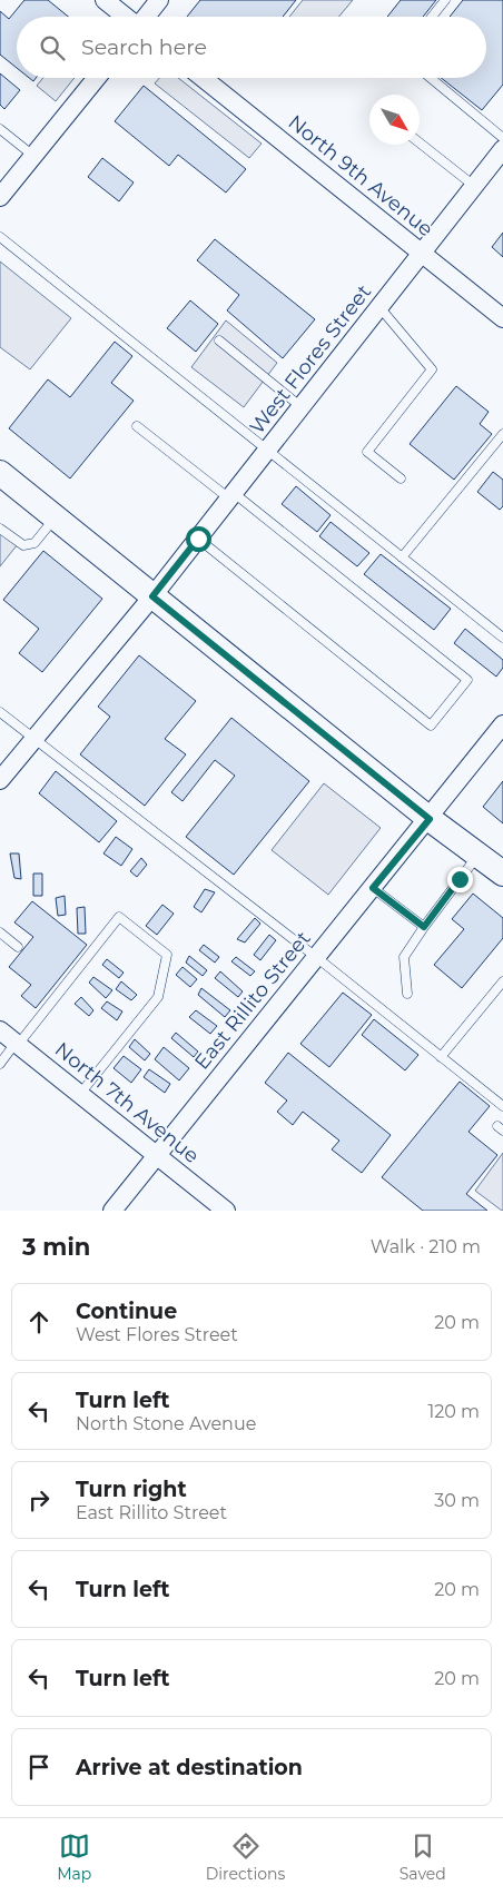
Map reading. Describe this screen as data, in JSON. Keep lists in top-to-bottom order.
{
  "streets": {
    "street": [
      "North 9th Avenue",
      "West Flores Street",
      "East Rillito Street",
      "North 7th Avenue"
    ]
  },
  "crossings": [
    ["North 9th Avenue", "West Flores Street"],
    ["East Rillito Street", "North 7th Avenue"]
  ],
  "north": "bottom right",
  "page": {
    "search": "Search here",
    "heading": ["3 min", "Walk · 210 m"],
    "list": [
      ["Continue", "West Flores Street", "20 m"],
      ["Turn left", "North Stone Avenue", "120 m"],
      ["Turn right", "East Rillito Street", "30 m"],
      ["Turn left", "20 m"],
      ["Turn left", "20 m"],
      "Arrive at destination"
    ],
    "nav": ["Map", "Directions", "Saved"]
  }
}
